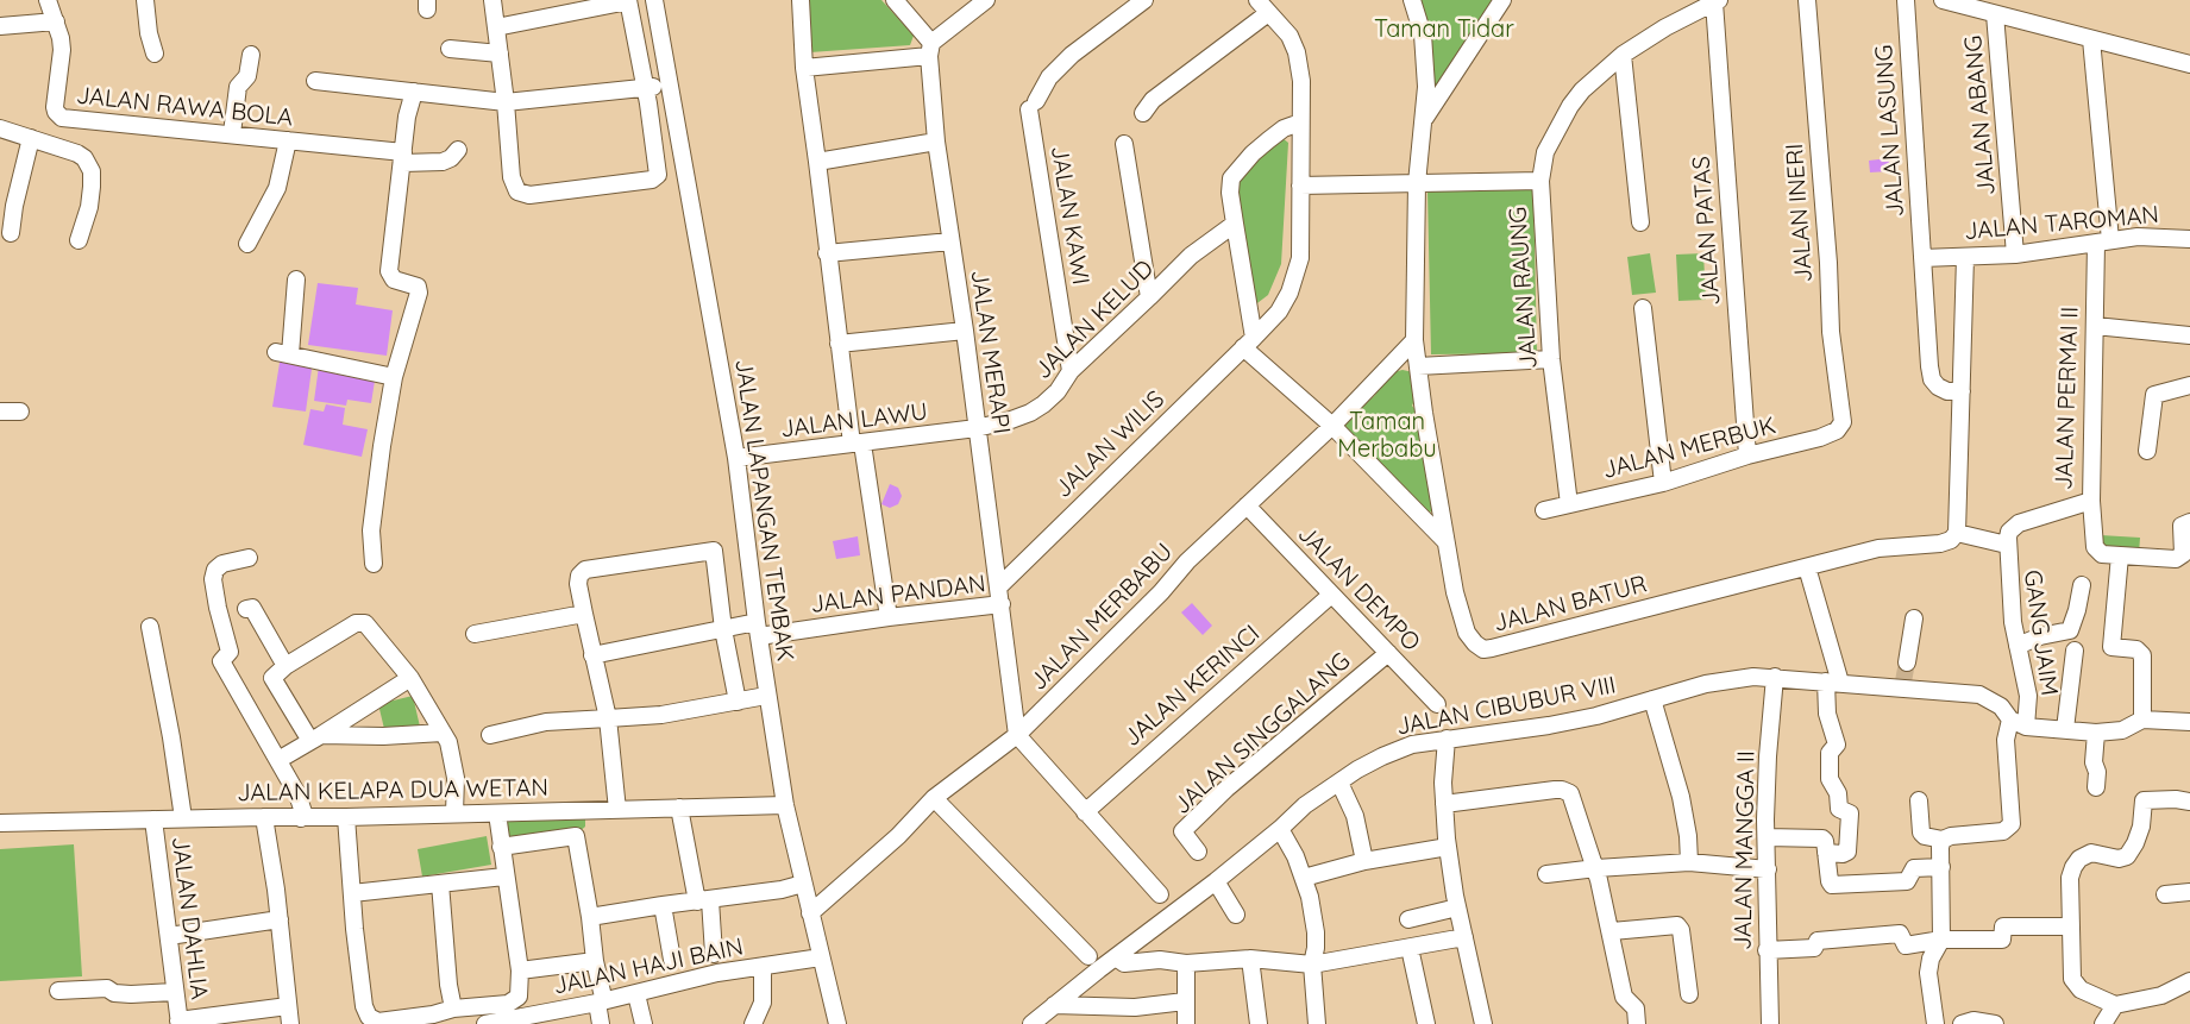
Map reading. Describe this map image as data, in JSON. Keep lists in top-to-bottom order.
{
  "streets": {
    "street": [
      "JALAN RAWA BOLA",
      "JALAN ABANG",
      "JALAN LASUNG",
      "JALAN INERI",
      "JALAN KAWI",
      "JALAN TAROMAN",
      "JALAN PATAS",
      "JALAN RAUNG",
      "JALAN KELUD",
      "JALAN MERAPI",
      "JALAN PERMAI II",
      "JALAN LAWU",
      "JALAN WILIS",
      "JALAN MERBUK",
      "JALAN LAPANGAN TEMBAK",
      "JALAN DEMPO",
      "JALAN PANDAN",
      "JALAN BATUR",
      "JALAN MERBABU",
      "GANG JAIM",
      "JALAN KERINCI",
      "JALAN CIBUBUR VIII",
      "JALAN SINGGALANG",
      "JALAN KELAPA DUA WETAN",
      "JALAN MANGGA II",
      "JALAN DAHLIA",
      "JALAN HAJI BAIN"
    ]
  },
  "crossings": [
    ["JALAN ABANG", "JALAN TAROMAN"],
    ["JALAN LASUNG", "JALAN TAROMAN"],
    ["JALAN INERI", "JALAN MERBUK"],
    ["JALAN KAWI", "JALAN KELUD"],
    ["JALAN TAROMAN", "JALAN PERMAI II"],
    ["JALAN PATAS", "JALAN MERBUK"],
    ["JALAN RAUNG", "JALAN WILIS"],
    ["JALAN RAUNG", "JALAN MERBUK"],
    ["JALAN RAUNG", "JALAN BATUR"],
    ["JALAN KELUD", "JALAN MERAPI"],
    ["JALAN KELUD", "JALAN LAWU"],
    ["JALAN MERAPI", "JALAN LAWU"],
    ["JALAN MERAPI", "JALAN WILIS"],
    ["JALAN MERAPI", "JALAN PANDAN"],
    ["JALAN MERAPI", "JALAN MERBABU"],
    ["JALAN PERMAI II", "GANG JAIM"],
    ["JALAN LAWU", "JALAN LAPANGAN TEMBAK"],
    ["JALAN LAPANGAN TEMBAK", "JALAN PANDAN"],
    ["JALAN LAPANGAN TEMBAK", "JALAN MERBABU"],
    ["JALAN LAPANGAN TEMBAK", "JALAN KELAPA DUA WETAN"],
    ["JALAN LAPANGAN TEMBAK", "JALAN HAJI BAIN"],
    ["JALAN DEMPO", "JALAN MERBABU"],
    ["JALAN DEMPO", "JALAN KERINCI"],
    ["JALAN DEMPO", "JALAN SINGGALANG"],
    ["JALAN BATUR", "JALAN MERBABU"],
    ["GANG JAIM", "JALAN CIBUBUR VIII"],
    ["JALAN CIBUBUR VIII", "JALAN MANGGA II"],
    ["JALAN KELAPA DUA WETAN", "JALAN DAHLIA"]
  ],
  "parks": ["Taman Tidar", "Taman Merbabu"]
}
